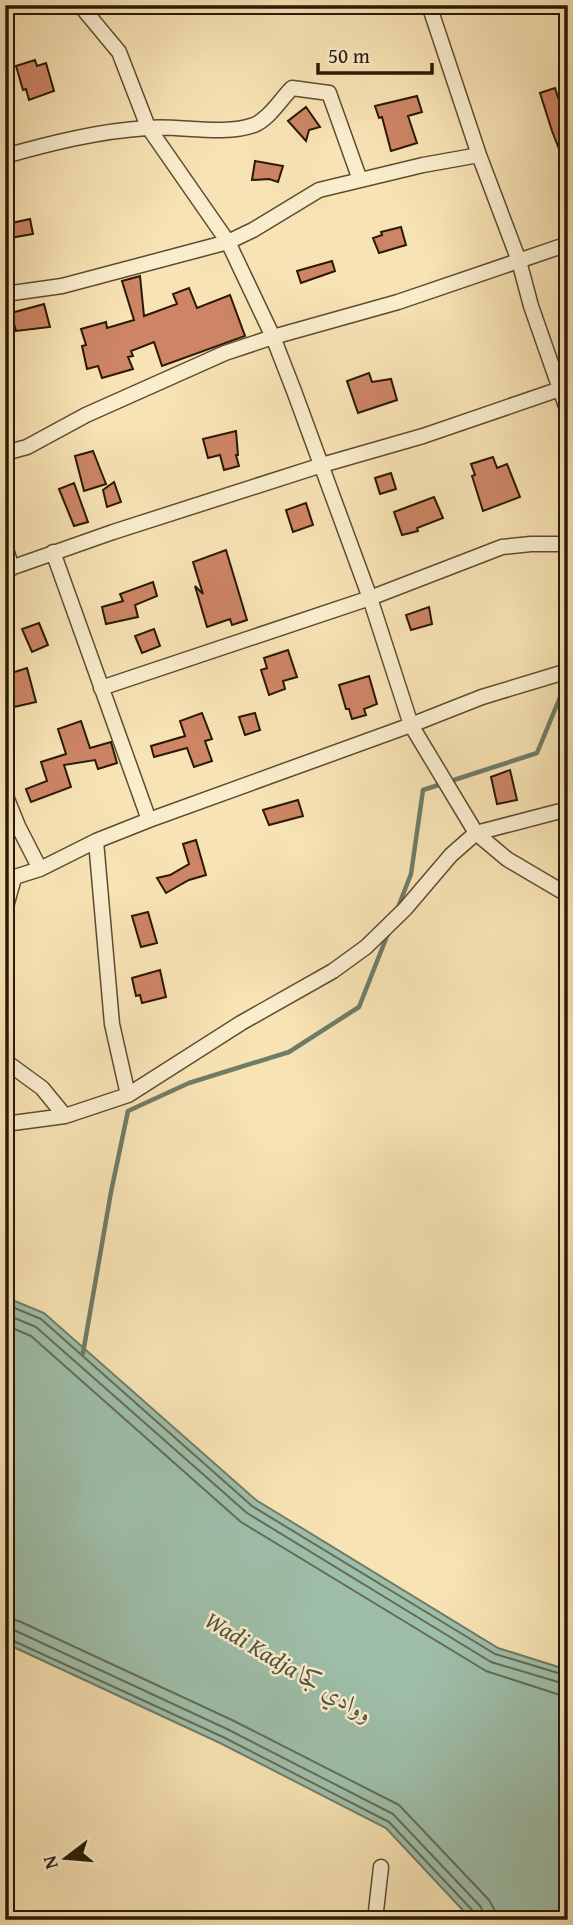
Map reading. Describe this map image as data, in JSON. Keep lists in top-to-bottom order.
{
  "water": ["Wadi Kadja ووادي كجا"],
  "scale_bar": "50 m",
  "north": "left"
}
